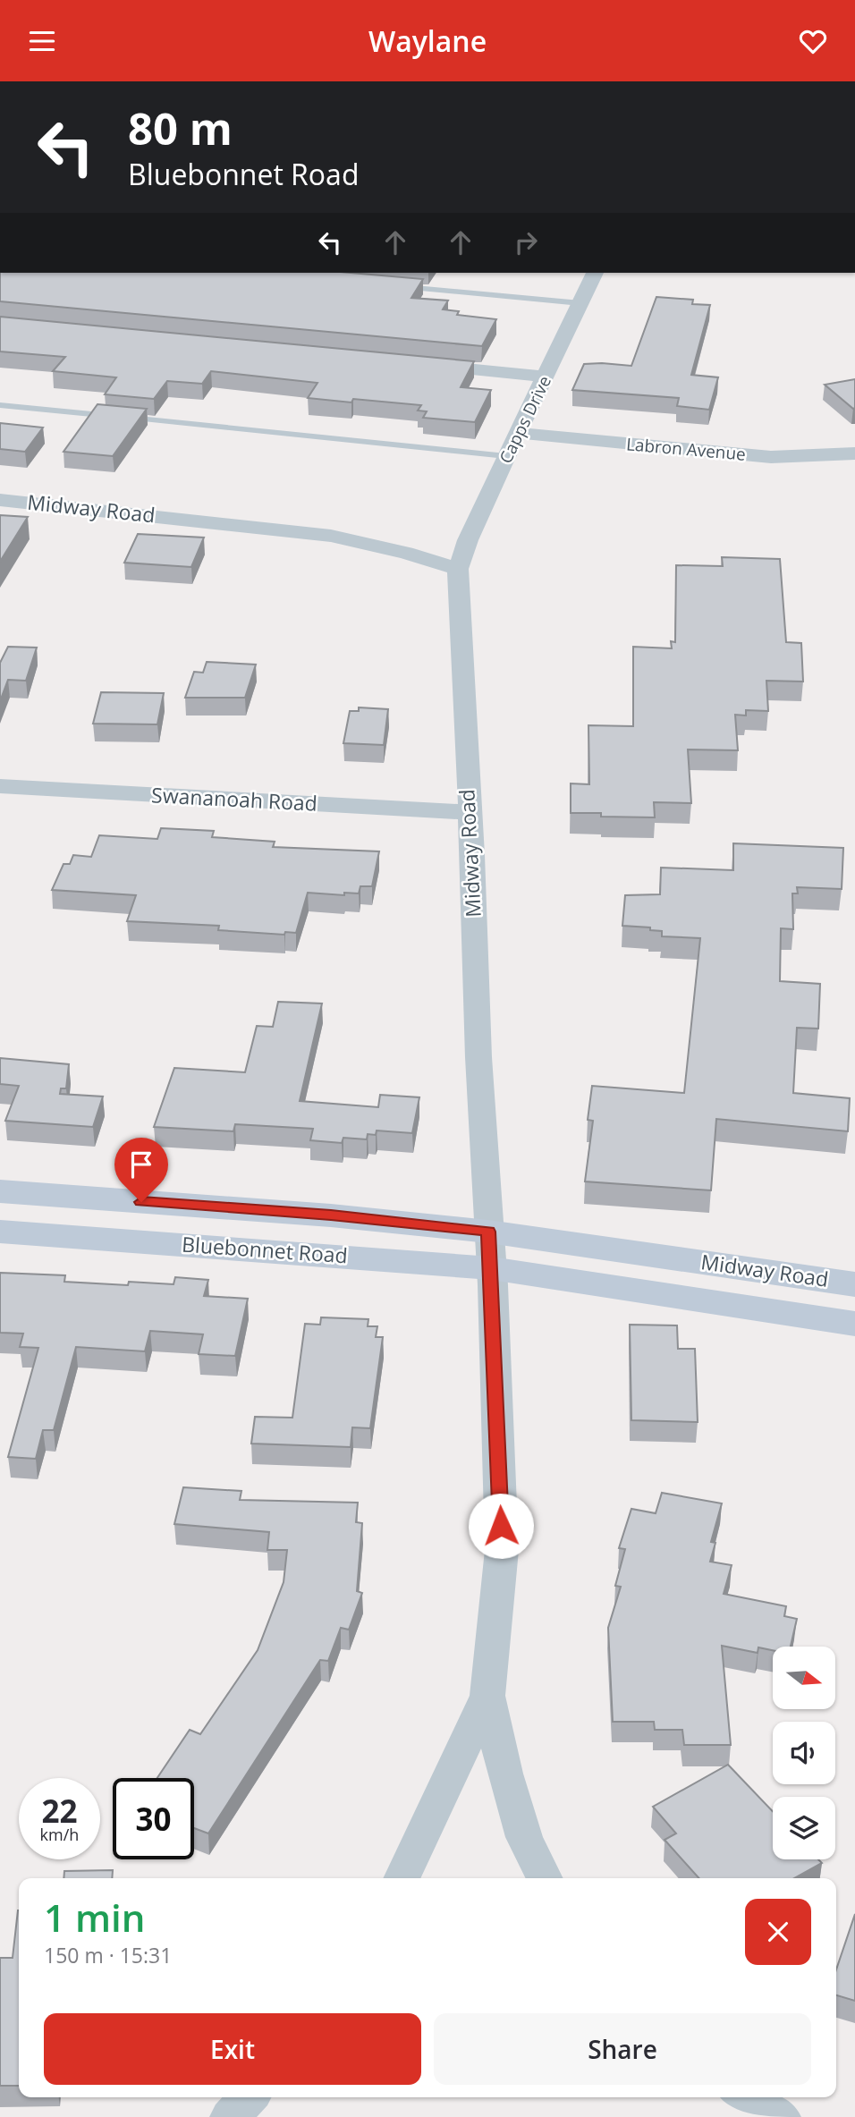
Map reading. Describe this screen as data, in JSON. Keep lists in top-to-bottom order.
{
  "streets": {
    "main road": ["Midway Road", "Bluebonnet Road"],
    "street": ["Capps Drive", "Labron Avenue", "Swananoah Road"]
  },
  "crossings": [
    ["Capps Drive", "Labron Avenue"],
    ["Capps Drive", "Midway Road"],
    ["Midway Road", "Swananoah Road"],
    ["Midway Road", "Bluebonnet Road"]
  ],
  "north": "right",
  "page": {
    "header": "Waylane",
    "turn": ["80 m", "Bluebonnet Road"],
    "speed": "22 km/h",
    "limit": "30",
    "heading": ["1 min", "150 m · 15:31"],
    "buttons": ["Exit", "Share"]
  }
}
